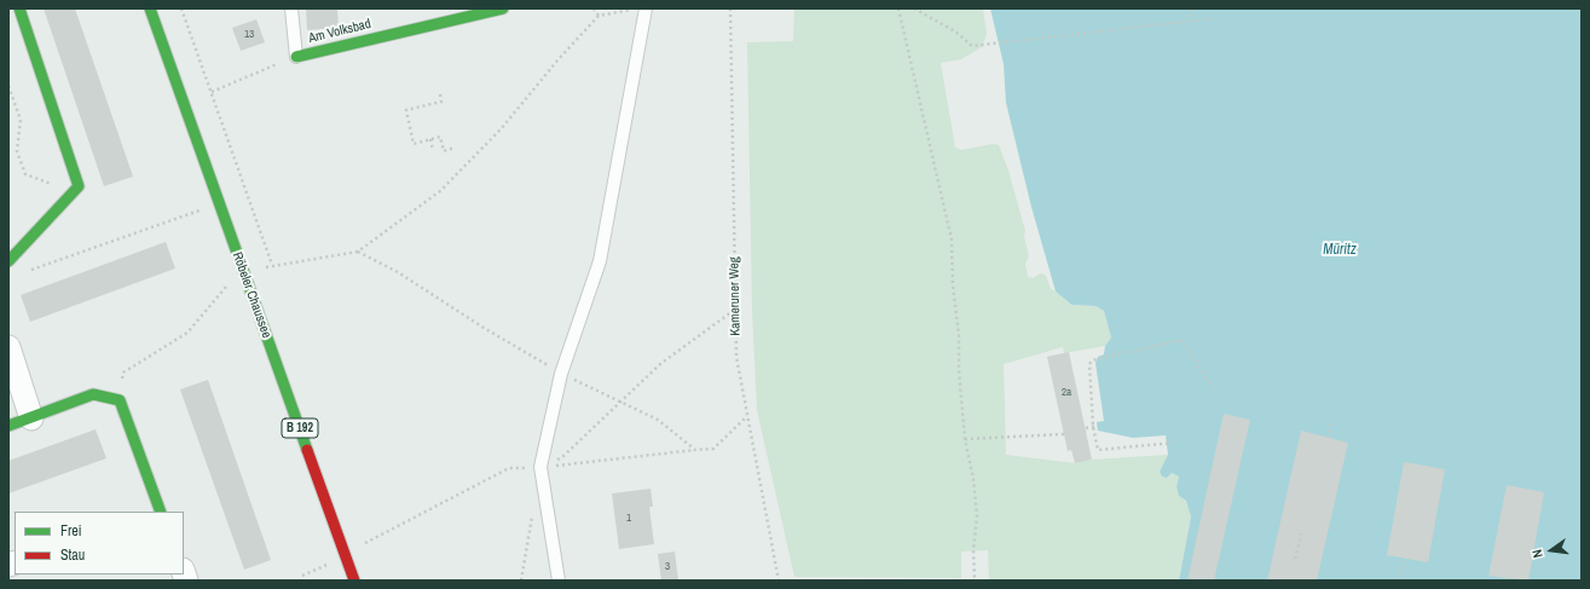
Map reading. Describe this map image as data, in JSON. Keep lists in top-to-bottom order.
{
  "streets": {
    "street": ["Am Volksbad", "Röbeler Chaussee", "B 192"],
    "path": ["Kameruner Weg"]
  },
  "water": ["Müritz"],
  "house_numbers": [
    "13",
    "2a",
    "1",
    "3"
  ],
  "legend": ["Frei", "Stau"],
  "north": "left"
}
